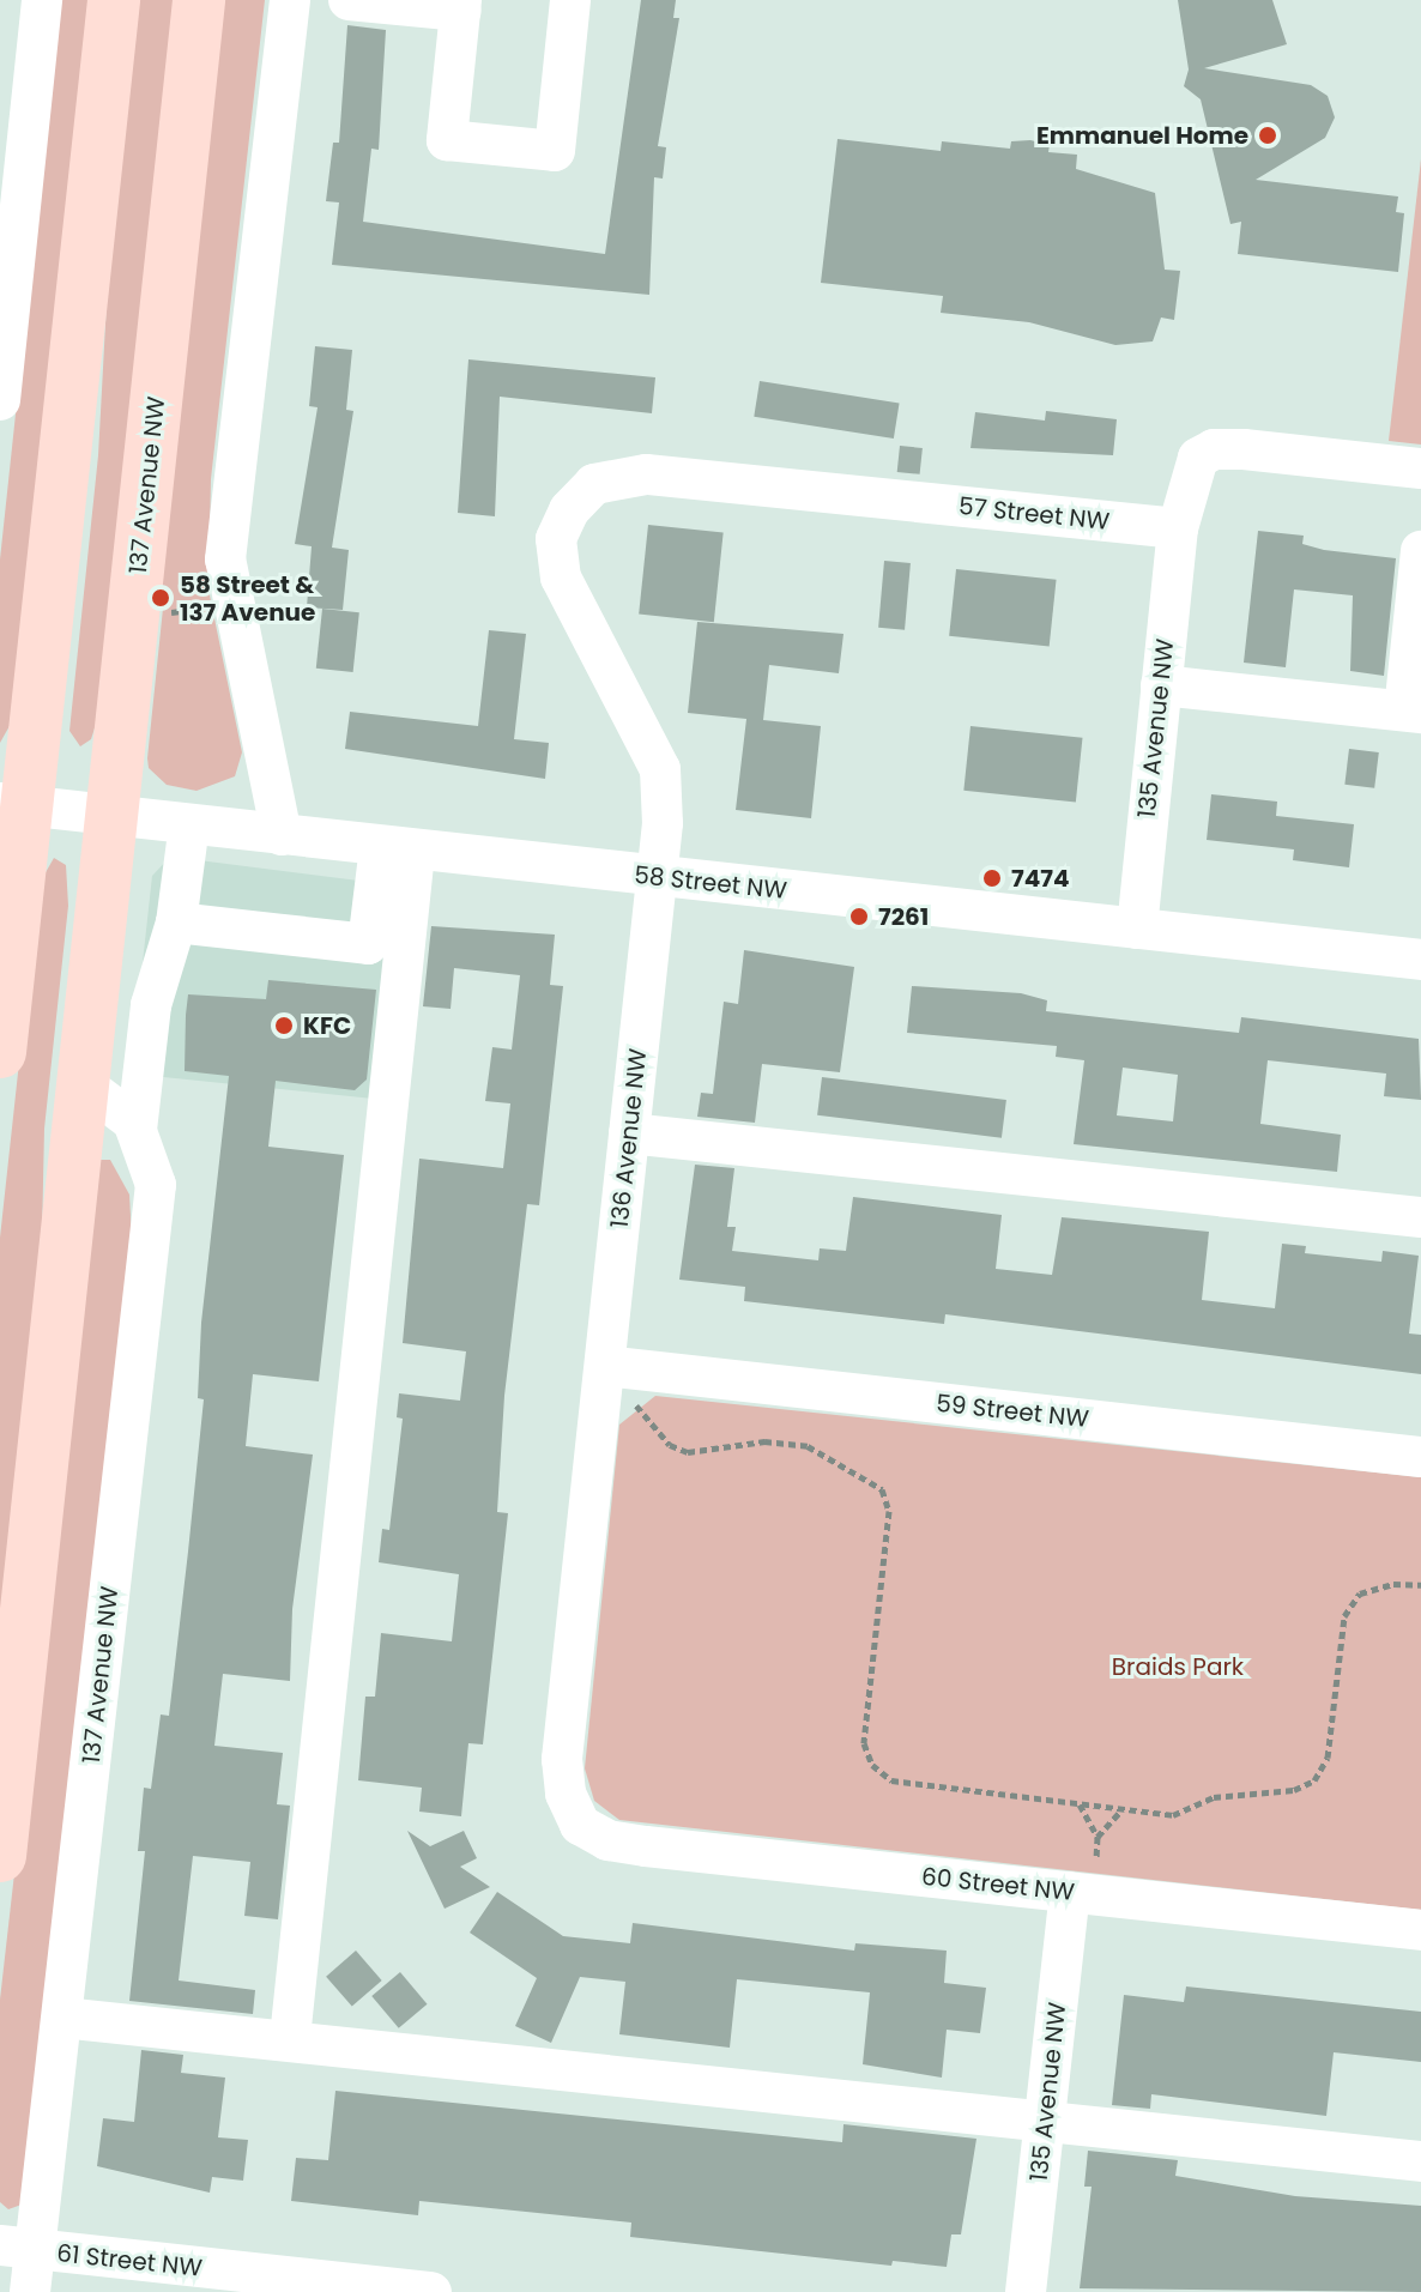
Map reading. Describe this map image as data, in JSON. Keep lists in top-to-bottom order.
{
  "streets": {
    "main road": ["137 Avenue NW"],
    "street": [
      "57 Street NW",
      "135 Avenue NW",
      "58 Street NW",
      "136 Avenue NW",
      "59 Street NW",
      "60 Street NW",
      "61 Street NW"
    ]
  },
  "crossings": [
    ["137 Avenue NW", "58 Street NW"],
    ["137 Avenue NW", "61 Street NW"],
    ["57 Street NW", "135 Avenue NW"],
    ["57 Street NW", "136 Avenue NW"],
    ["135 Avenue NW", "58 Street NW"],
    ["135 Avenue NW", "60 Street NW"],
    ["58 Street NW", "136 Avenue NW"],
    ["136 Avenue NW", "59 Street NW"],
    ["136 Avenue NW", "60 Street NW"]
  ],
  "parks": ["Braids Park"],
  "places": [
    "Emmanuel Home",
    "58 Street & 137 Avenue",
    "7474",
    "7261",
    "KFC"
  ]
}
